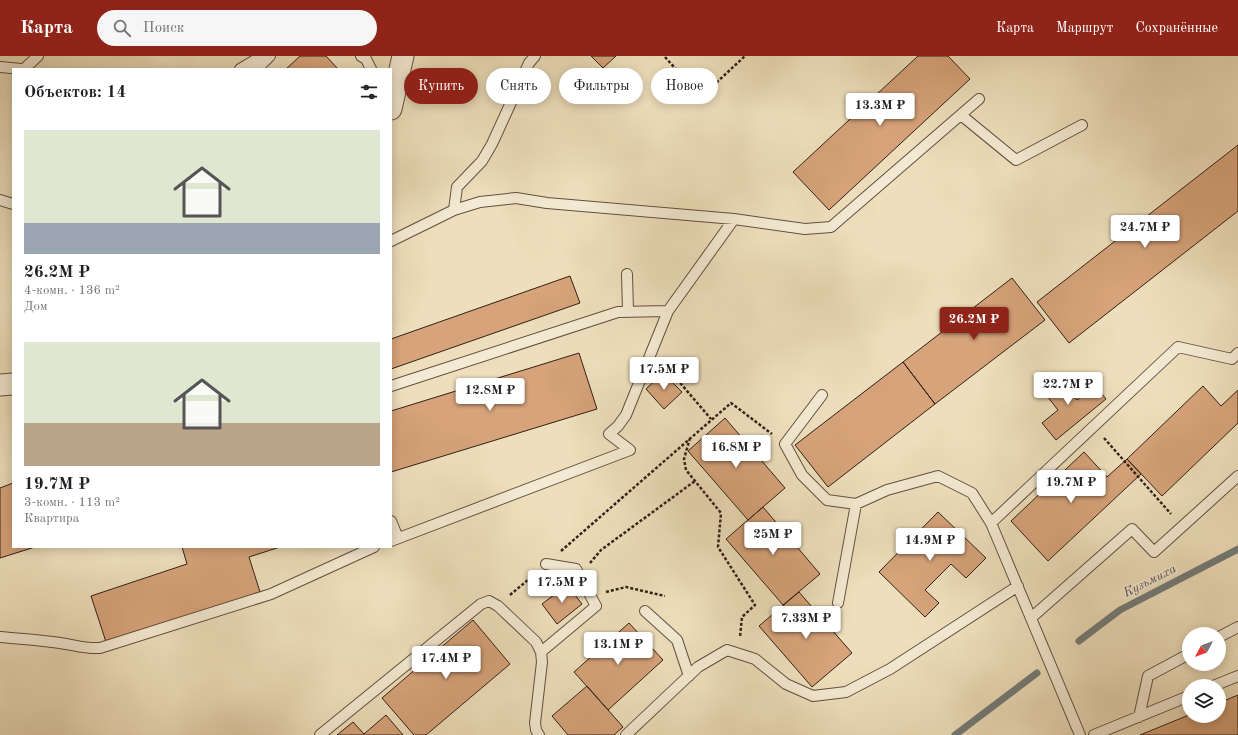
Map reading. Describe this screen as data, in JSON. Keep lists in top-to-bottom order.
{
  "water": ["Кузьмиха"],
  "north": "bottom left",
  "page": {
    "header": "Карта",
    "search": "Поиск",
    "nav": ["Карта", "Маршрут", "Сохранённые"],
    "chip": [
      "Купить",
      "Снять",
      "Фильтры",
      "Новое"
    ],
    "heading": "Объектов: 14",
    "price": [
      "13.3M ₽",
      "24.7M ₽",
      "26.2M ₽",
      "17.5M ₽",
      "22.7M ₽",
      "12.8M ₽",
      "16.8M ₽",
      "19.7M ₽",
      "25M ₽",
      "14.9M ₽",
      "17.5M ₽",
      "7.33M ₽",
      "13.1M ₽",
      "17.4M ₽"
    ],
    "list": [
      {
        "name": "26.2M ₽",
        "note": "4-комн. · 136 m² · Дом"
      },
      {
        "name": "19.7M ₽",
        "note": "3-комн. · 113 m² · Квартира"
      }
    ]
  }
}
